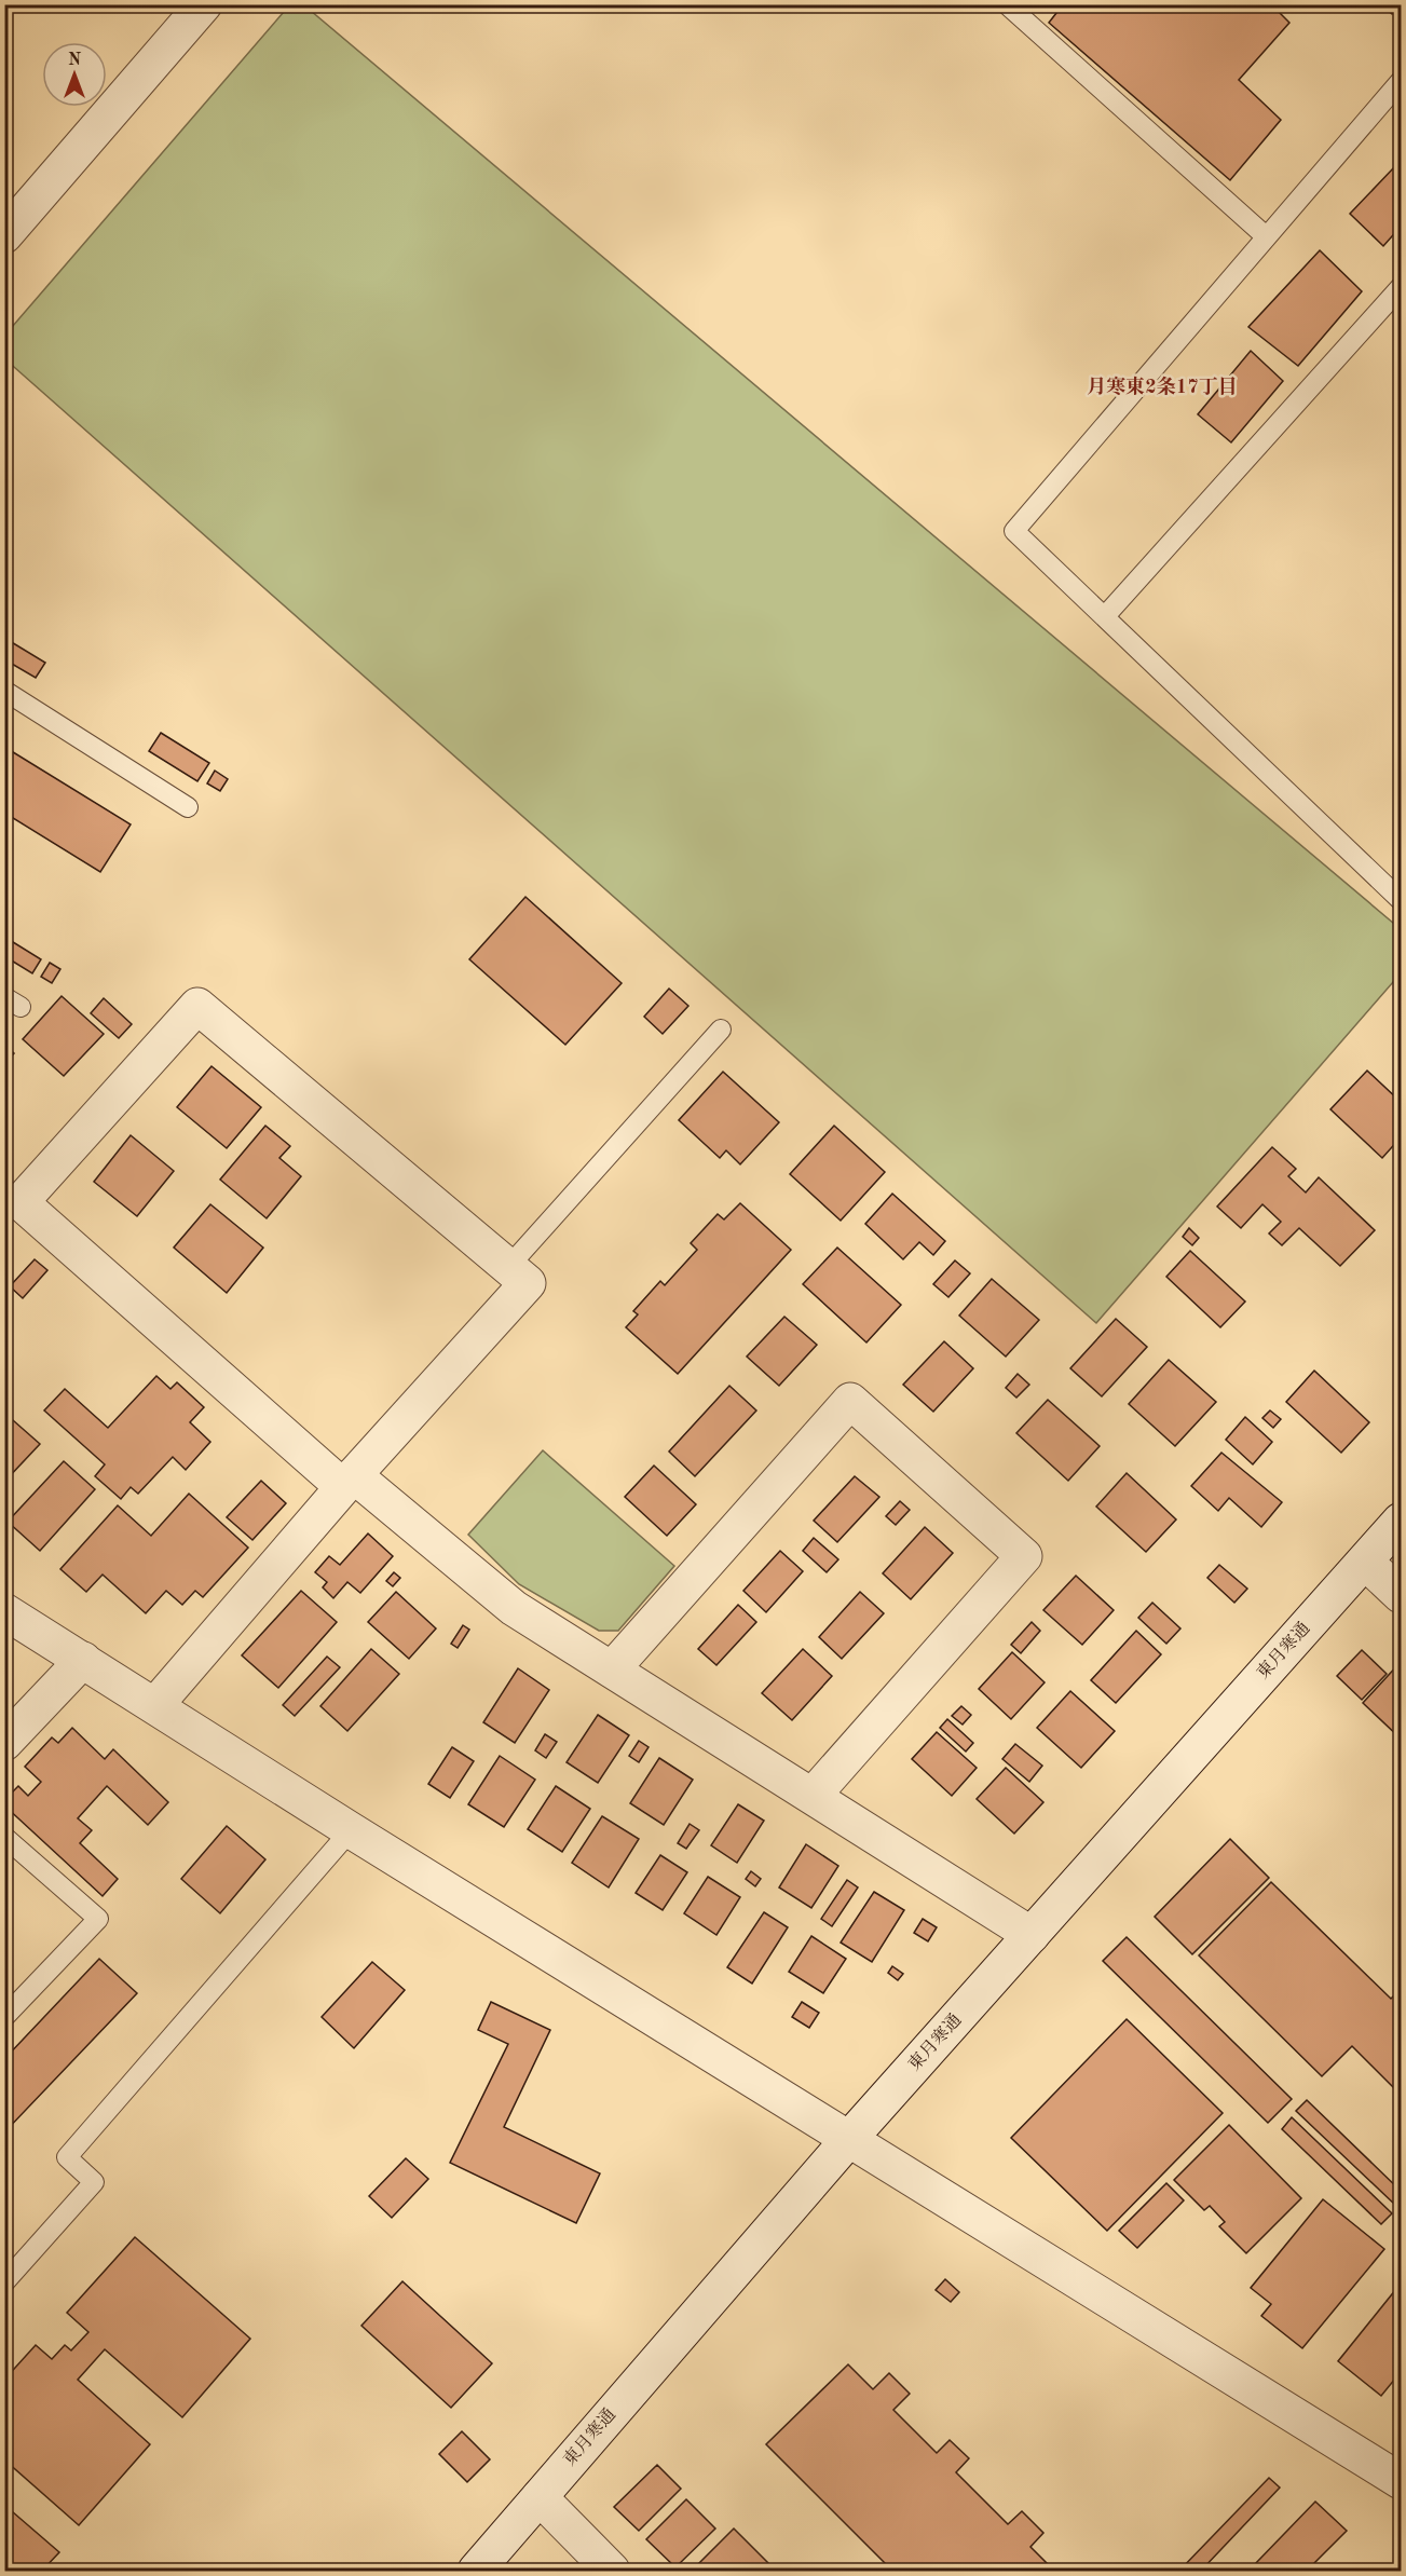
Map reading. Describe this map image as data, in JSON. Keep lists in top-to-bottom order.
{
  "streets": {
    "street": ["東月寒通"]
  },
  "districts": ["月寒東2条17丁目"],
  "north": "top"
}
